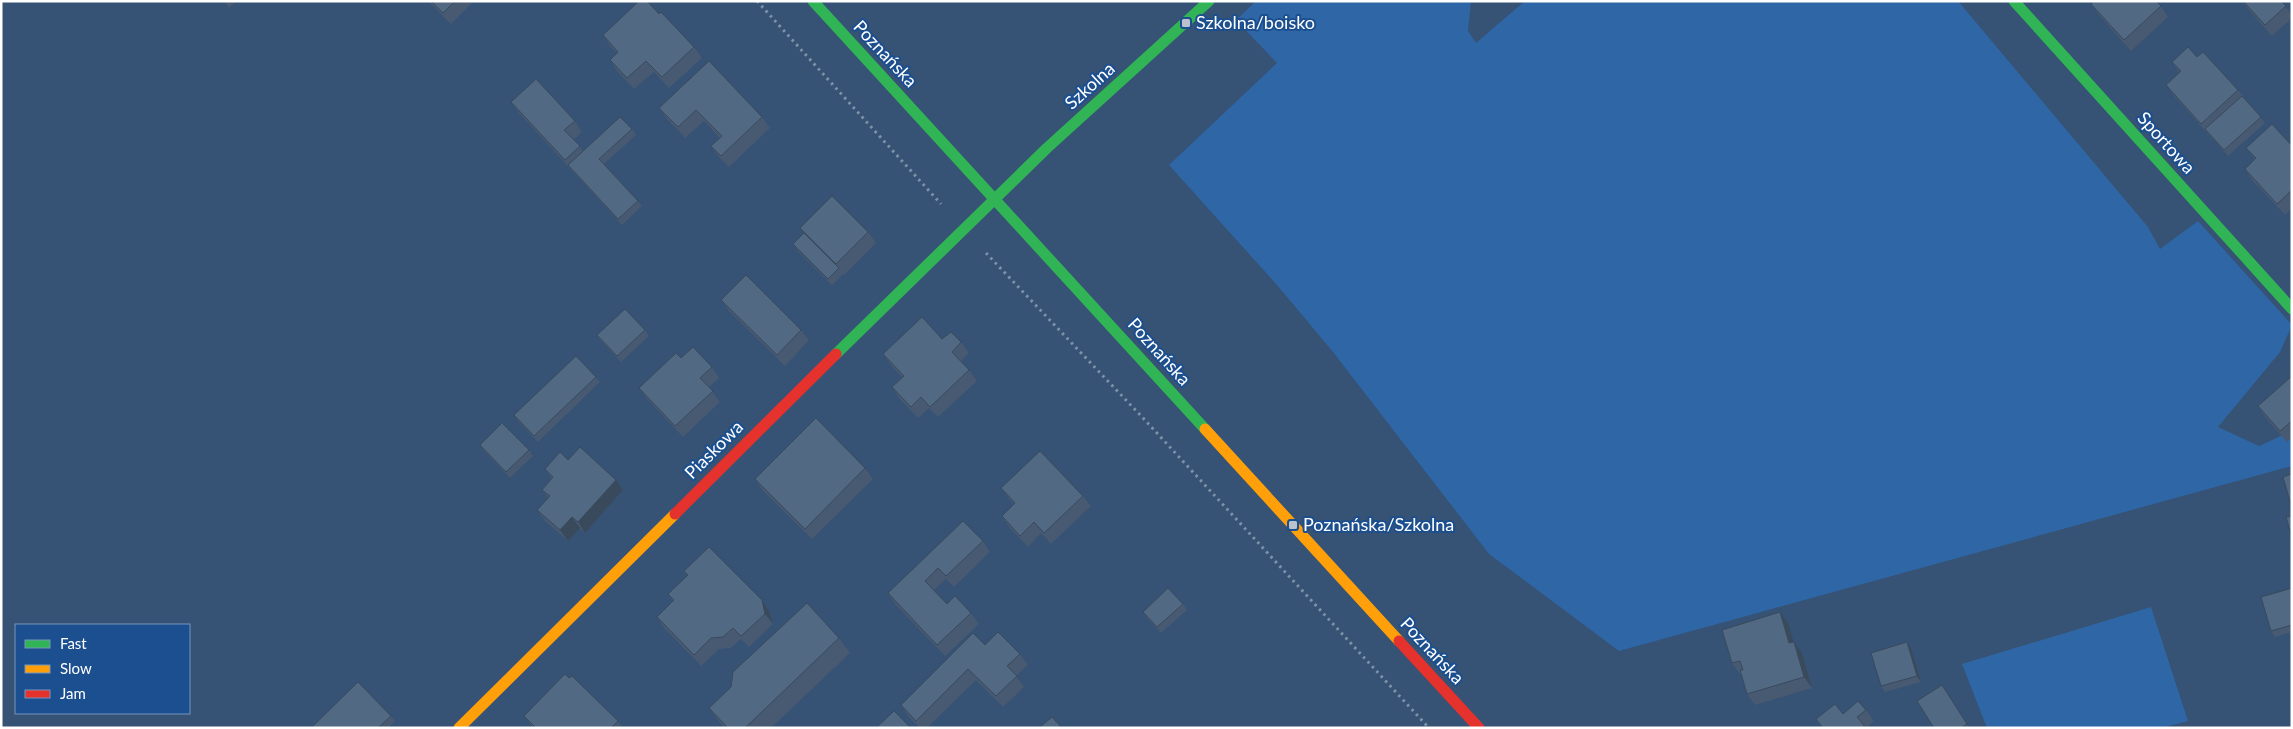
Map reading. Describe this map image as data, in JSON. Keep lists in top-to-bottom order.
{
  "streets": {
    "street": [
      "Poznańska",
      "Szkolna",
      "Sportowa",
      "Piaskowa"
    ]
  },
  "crossings": [
    ["Poznańska", "Szkolna"],
    ["Poznańska", "Piaskowa"],
    ["Szkolna", "Piaskowa"]
  ],
  "places": {
    "transit": ["Szkolna/boisko", "Poznańska/Szkolna"]
  },
  "legend": ["Fast", "Slow", "Jam"]
}
